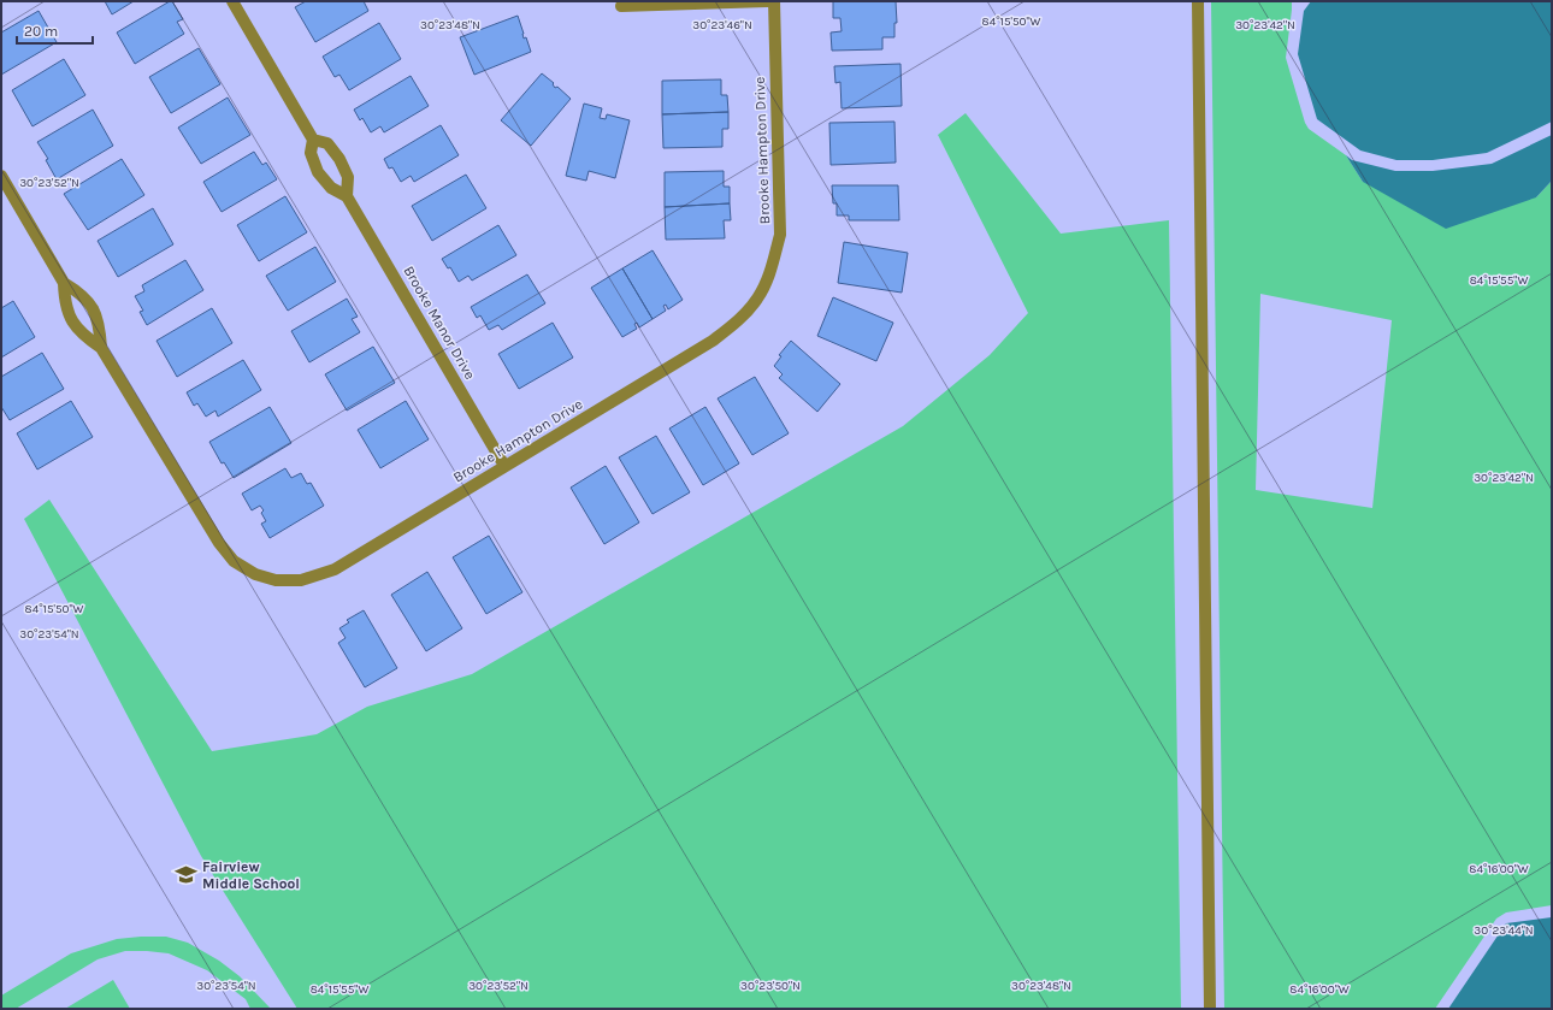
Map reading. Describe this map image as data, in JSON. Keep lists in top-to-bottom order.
{
  "streets": {
    "street": ["Brooke Hampton Drive", "Brooke Manor Drive"]
  },
  "crossings": [
    ["Brooke Hampton Drive", "Brooke Manor Drive"]
  ],
  "places": {
    "school or university": ["Fairview Middle School"]
  },
  "scale_bar": "20 m",
  "coordinates": [
    "84°15'50\"W",
    "30°23'46\"N",
    "30°23'48\"N",
    "30°23'42\"N",
    "30°23'52\"N",
    "84°15'55\"W",
    "30°23'54\"N",
    "84°16'00\"W",
    "30°23'44\"N",
    "30°23'50\"N"
  ]
}
